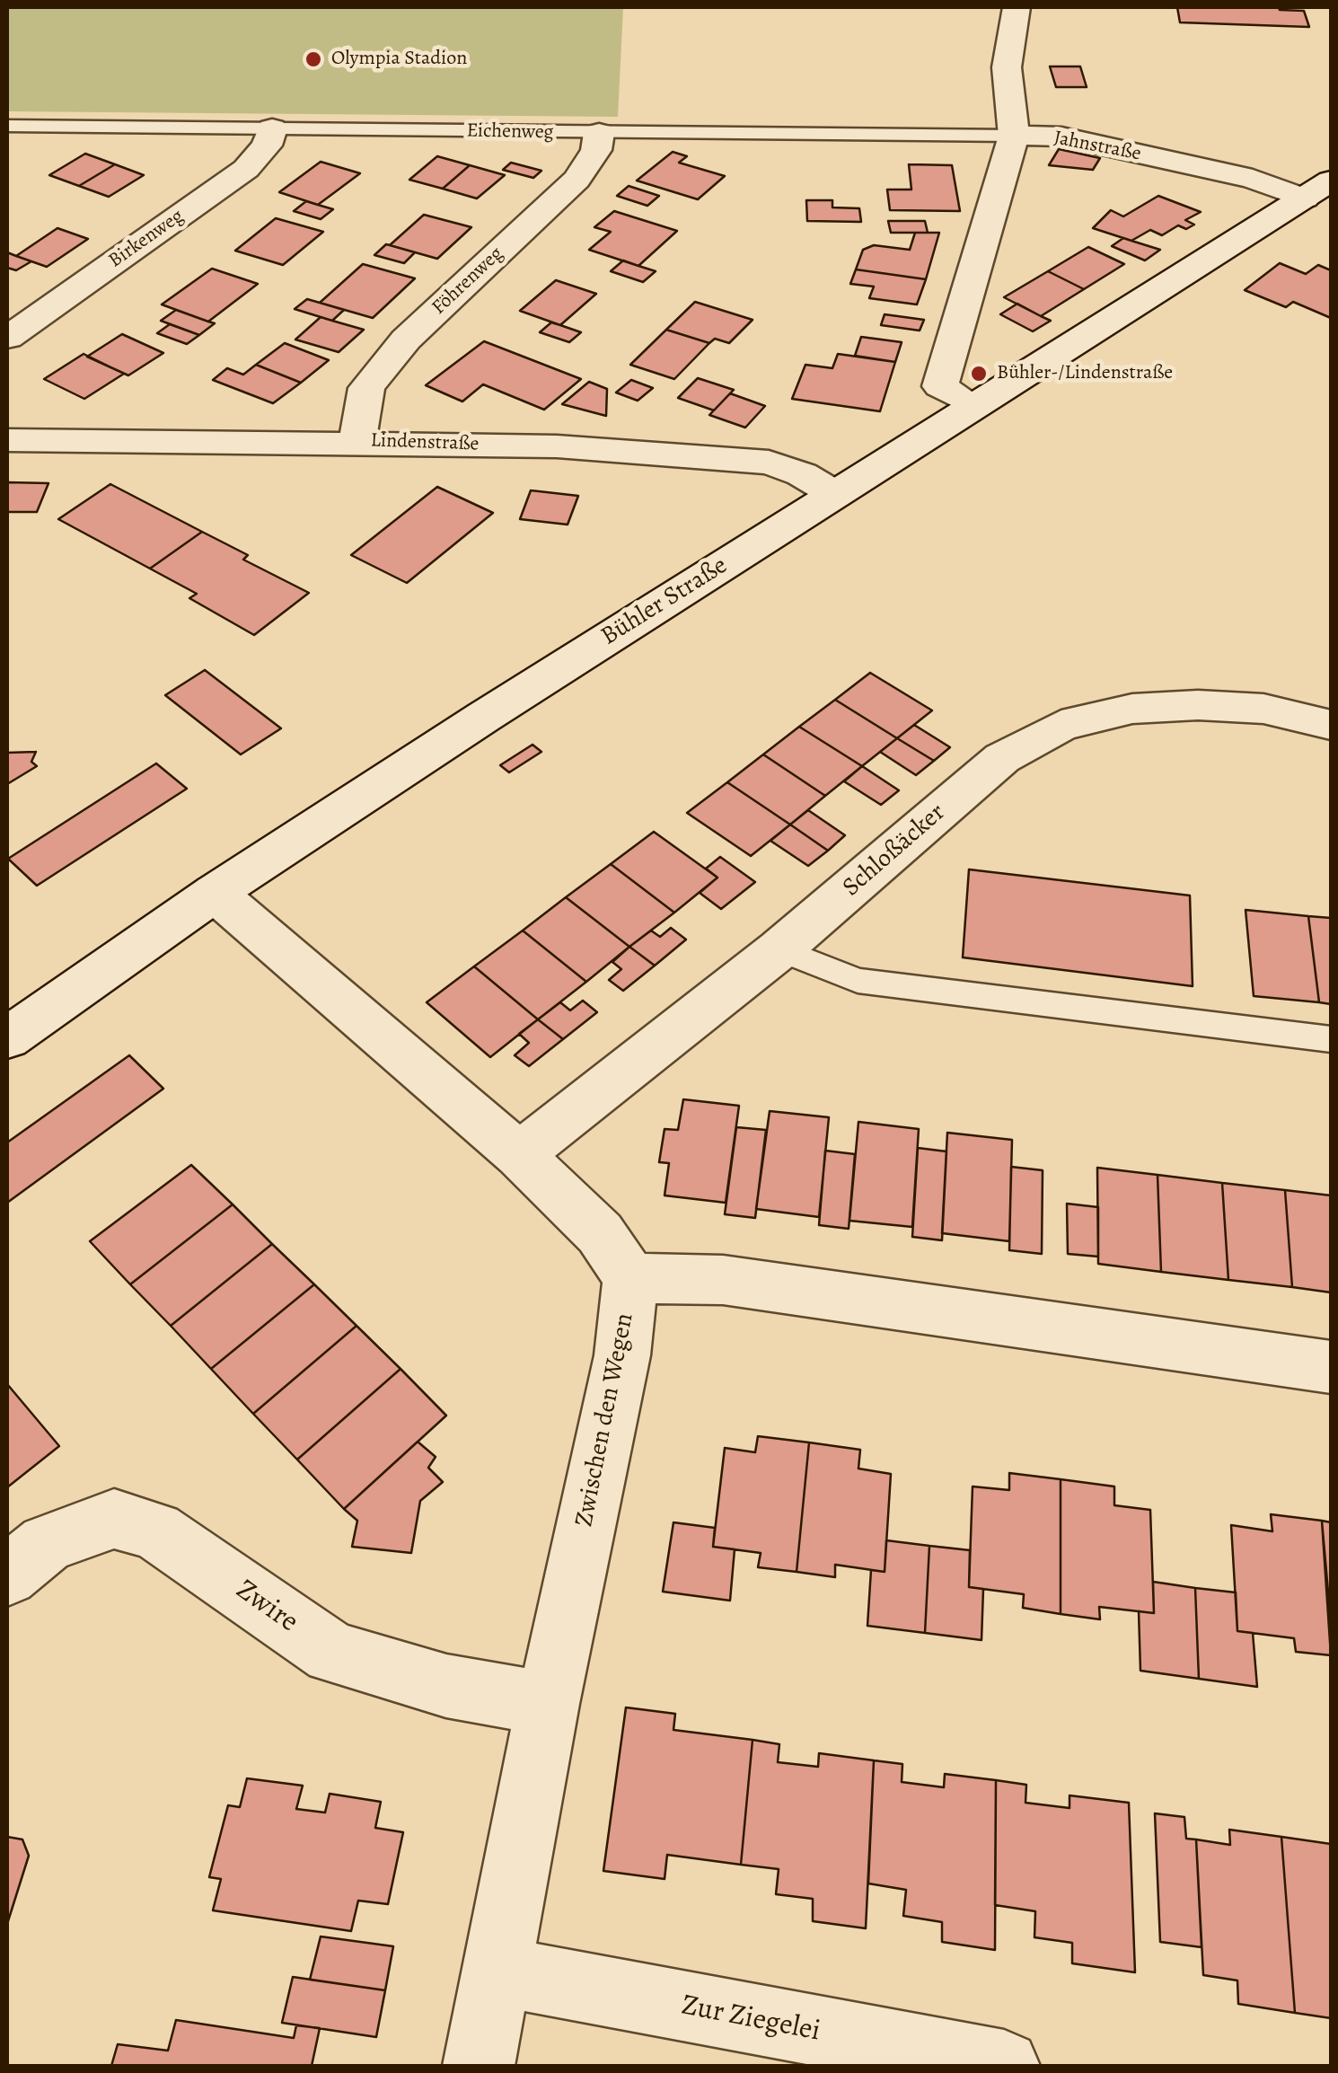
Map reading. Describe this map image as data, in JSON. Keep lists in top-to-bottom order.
{
  "streets": {
    "street": [
      "Jahnstraße",
      "Birkenweg",
      "Föhrenweg",
      "Lindenstraße",
      "Bühler Straße",
      "Schloßäcker",
      "Zwischen den Wegen",
      "Zwire",
      "Zur Ziegelei"
    ],
    "lane": ["Eichenweg"]
  },
  "crossings": [
    ["Eichenweg", "Jahnstraße"],
    ["Eichenweg", "Birkenweg"],
    ["Eichenweg", "Föhrenweg"],
    ["Jahnstraße", "Bühler Straße"],
    ["Föhrenweg", "Lindenstraße"],
    ["Lindenstraße", "Bühler Straße"],
    ["Bühler Straße", "Zwischen den Wegen"],
    ["Schloßäcker", "Zwischen den Wegen"],
    ["Zwischen den Wegen", "Zwire"],
    ["Zwischen den Wegen", "Zur Ziegelei"]
  ],
  "places": ["Olympia Stadion", "Bühler-/Lindenstraße"]
}
